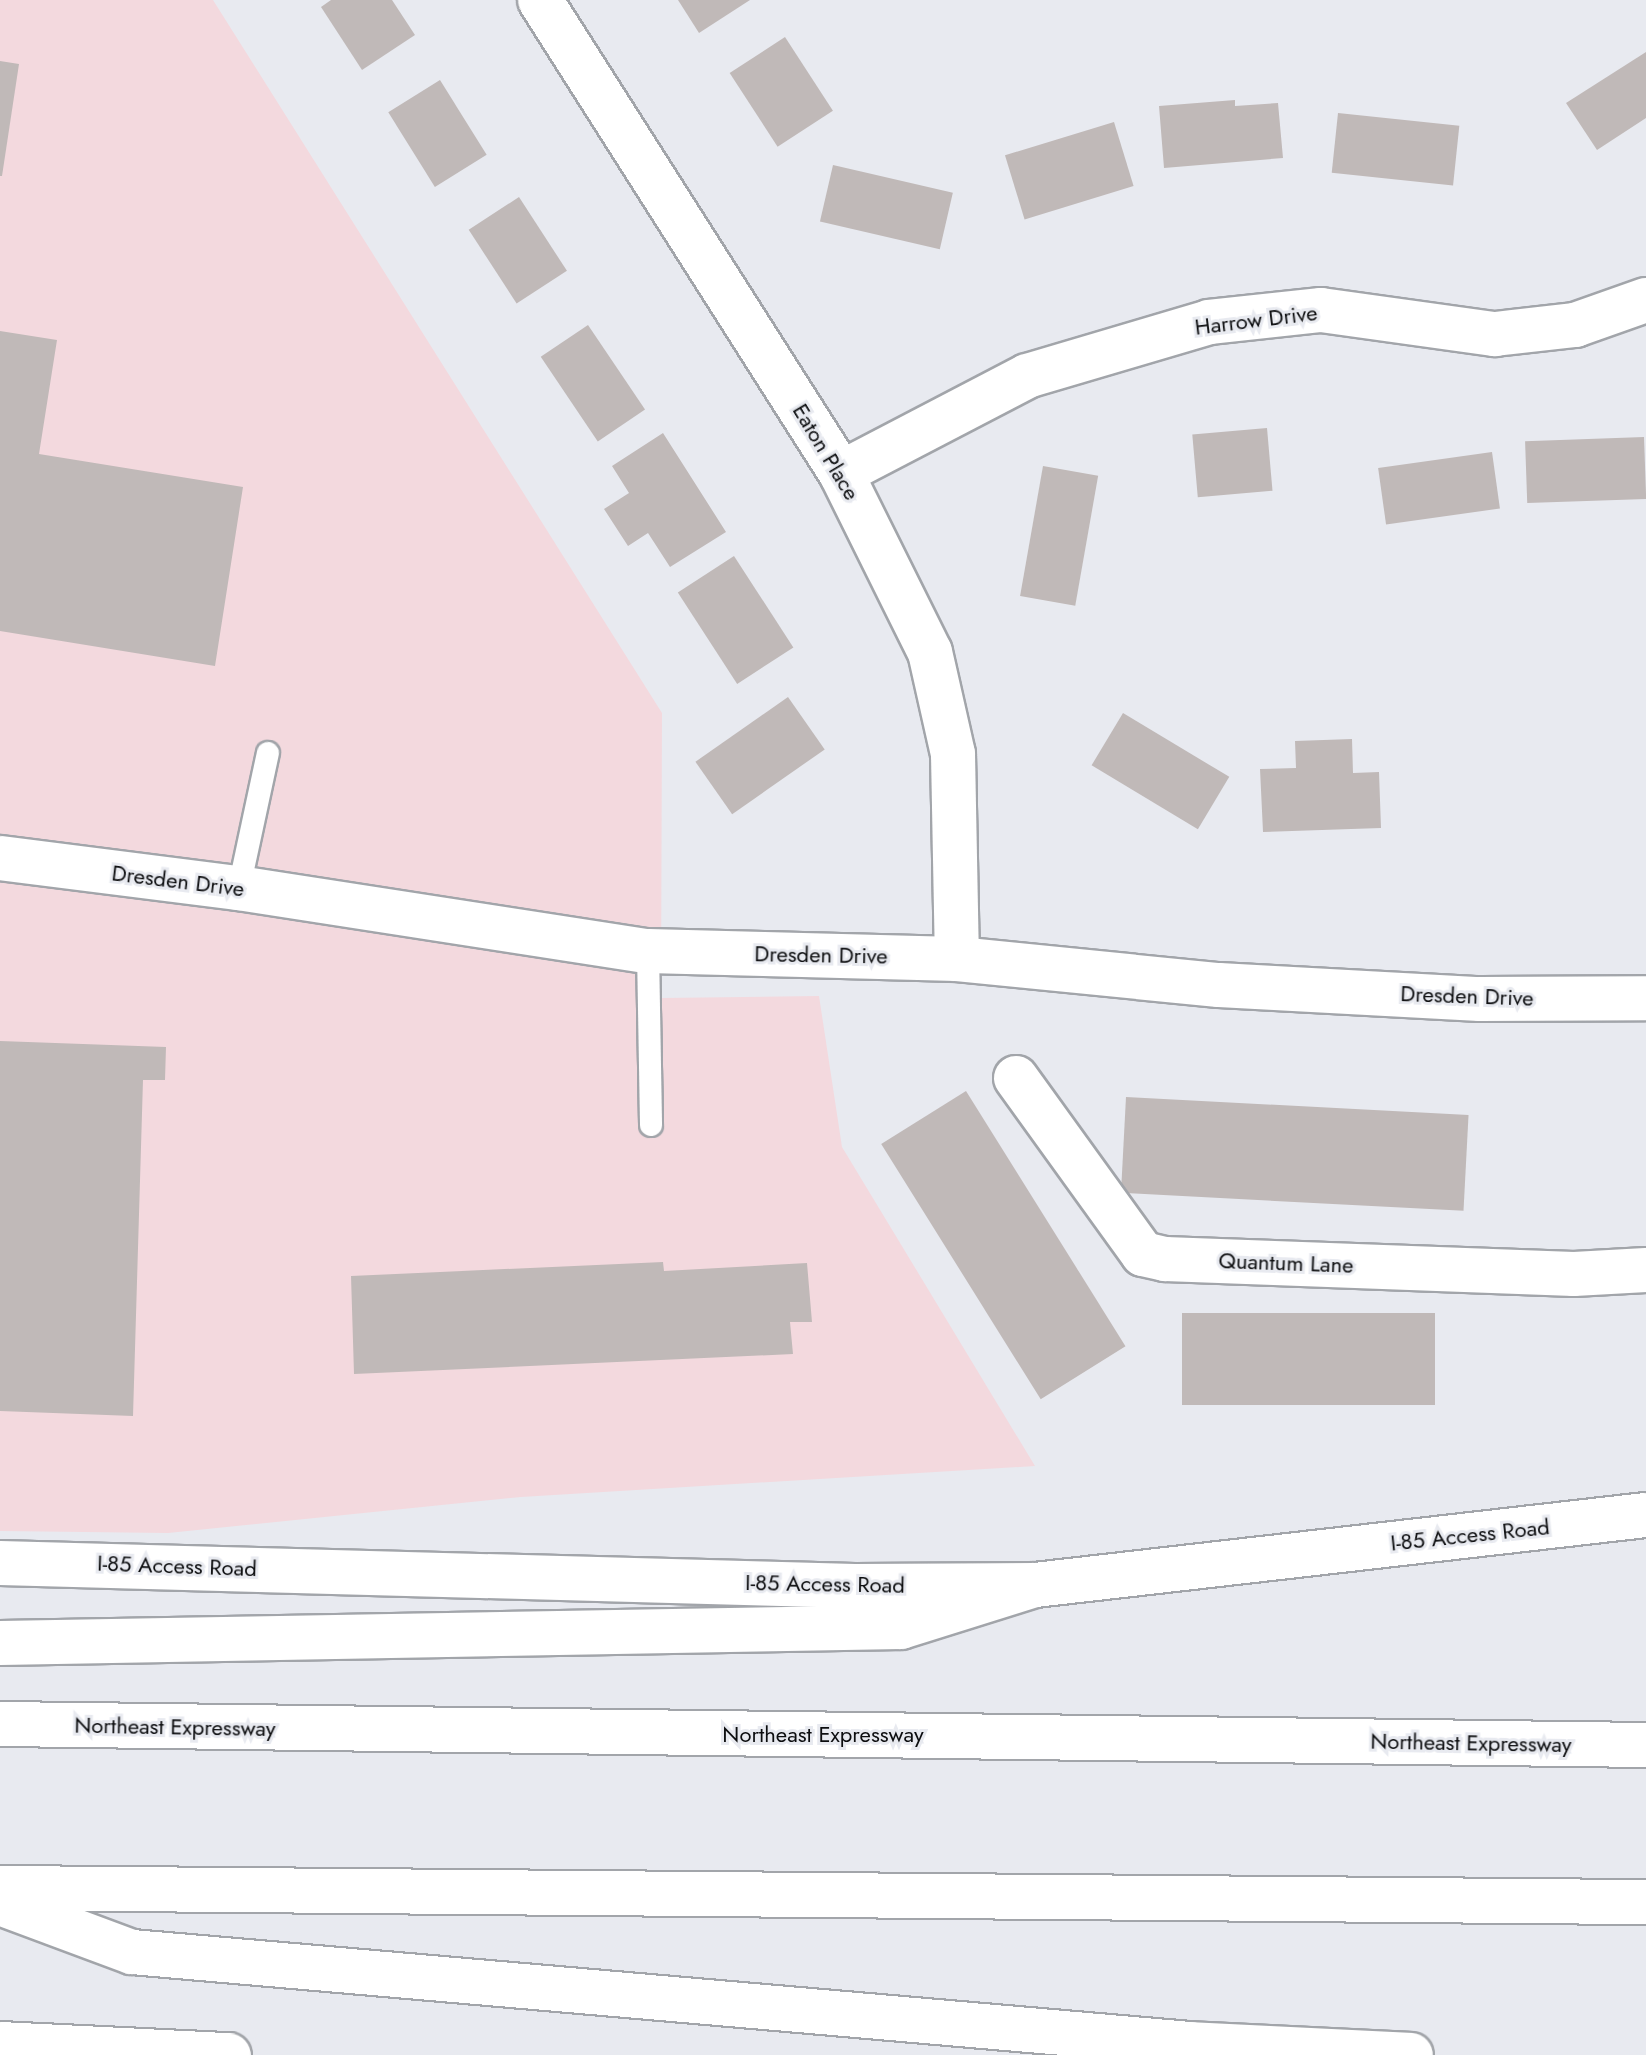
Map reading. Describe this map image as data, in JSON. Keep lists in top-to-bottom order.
{
  "streets": {
    "main road": [
      "Harrow Drive",
      "Eaton Place",
      "Dresden Drive",
      "Quantum Lane",
      "I-85 Access Road",
      "Northeast Expressway"
    ]
  },
  "crossings": [
    ["Harrow Drive", "Eaton Place"],
    ["Eaton Place", "Dresden Drive"]
  ]
}
